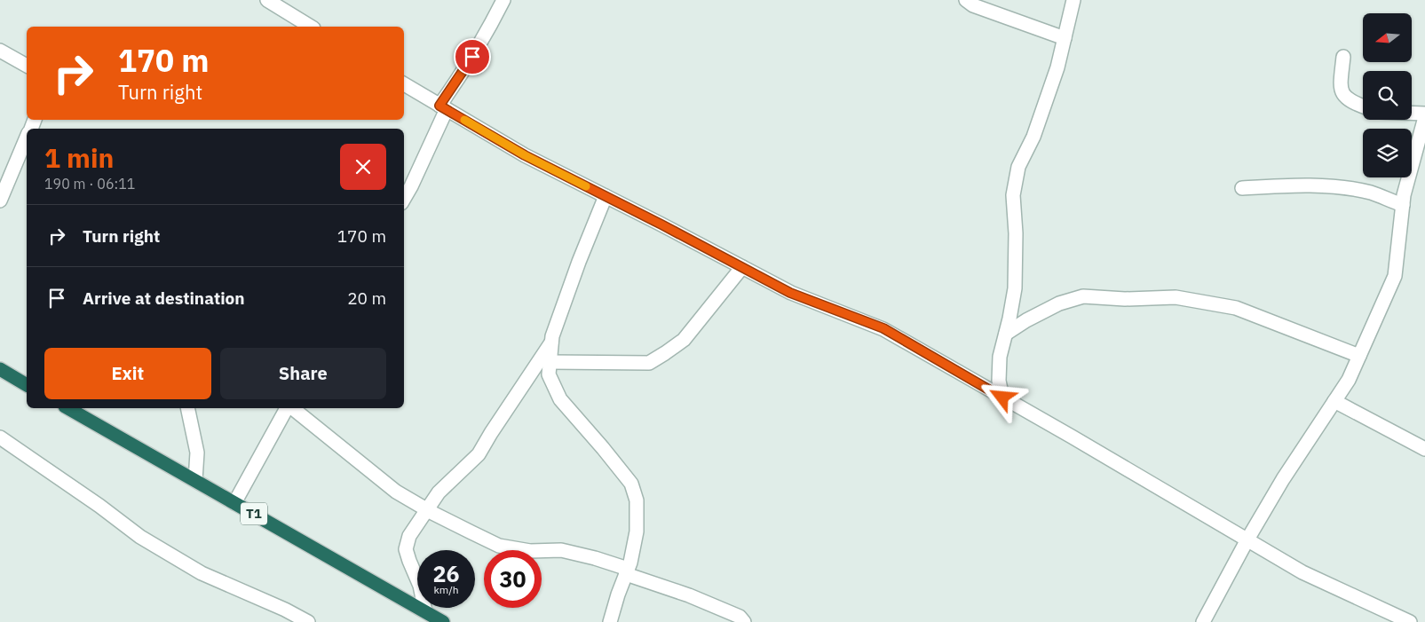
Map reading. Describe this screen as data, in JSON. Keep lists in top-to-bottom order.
{
  "streets": {
    "highway": ["T1"]
  },
  "north": "left",
  "page": {
    "turn": ["170 m", "Turn right"],
    "heading": ["1 min", "190 m · 06:11"],
    "list": [
      {
        "name": "Turn right",
        "value": "170 m"
      },
      {
        "name": "Arrive at destination",
        "value": "20 m"
      }
    ],
    "buttons": ["Exit", "Share"],
    "speed": "26 km/h",
    "limit": "30"
  }
}
